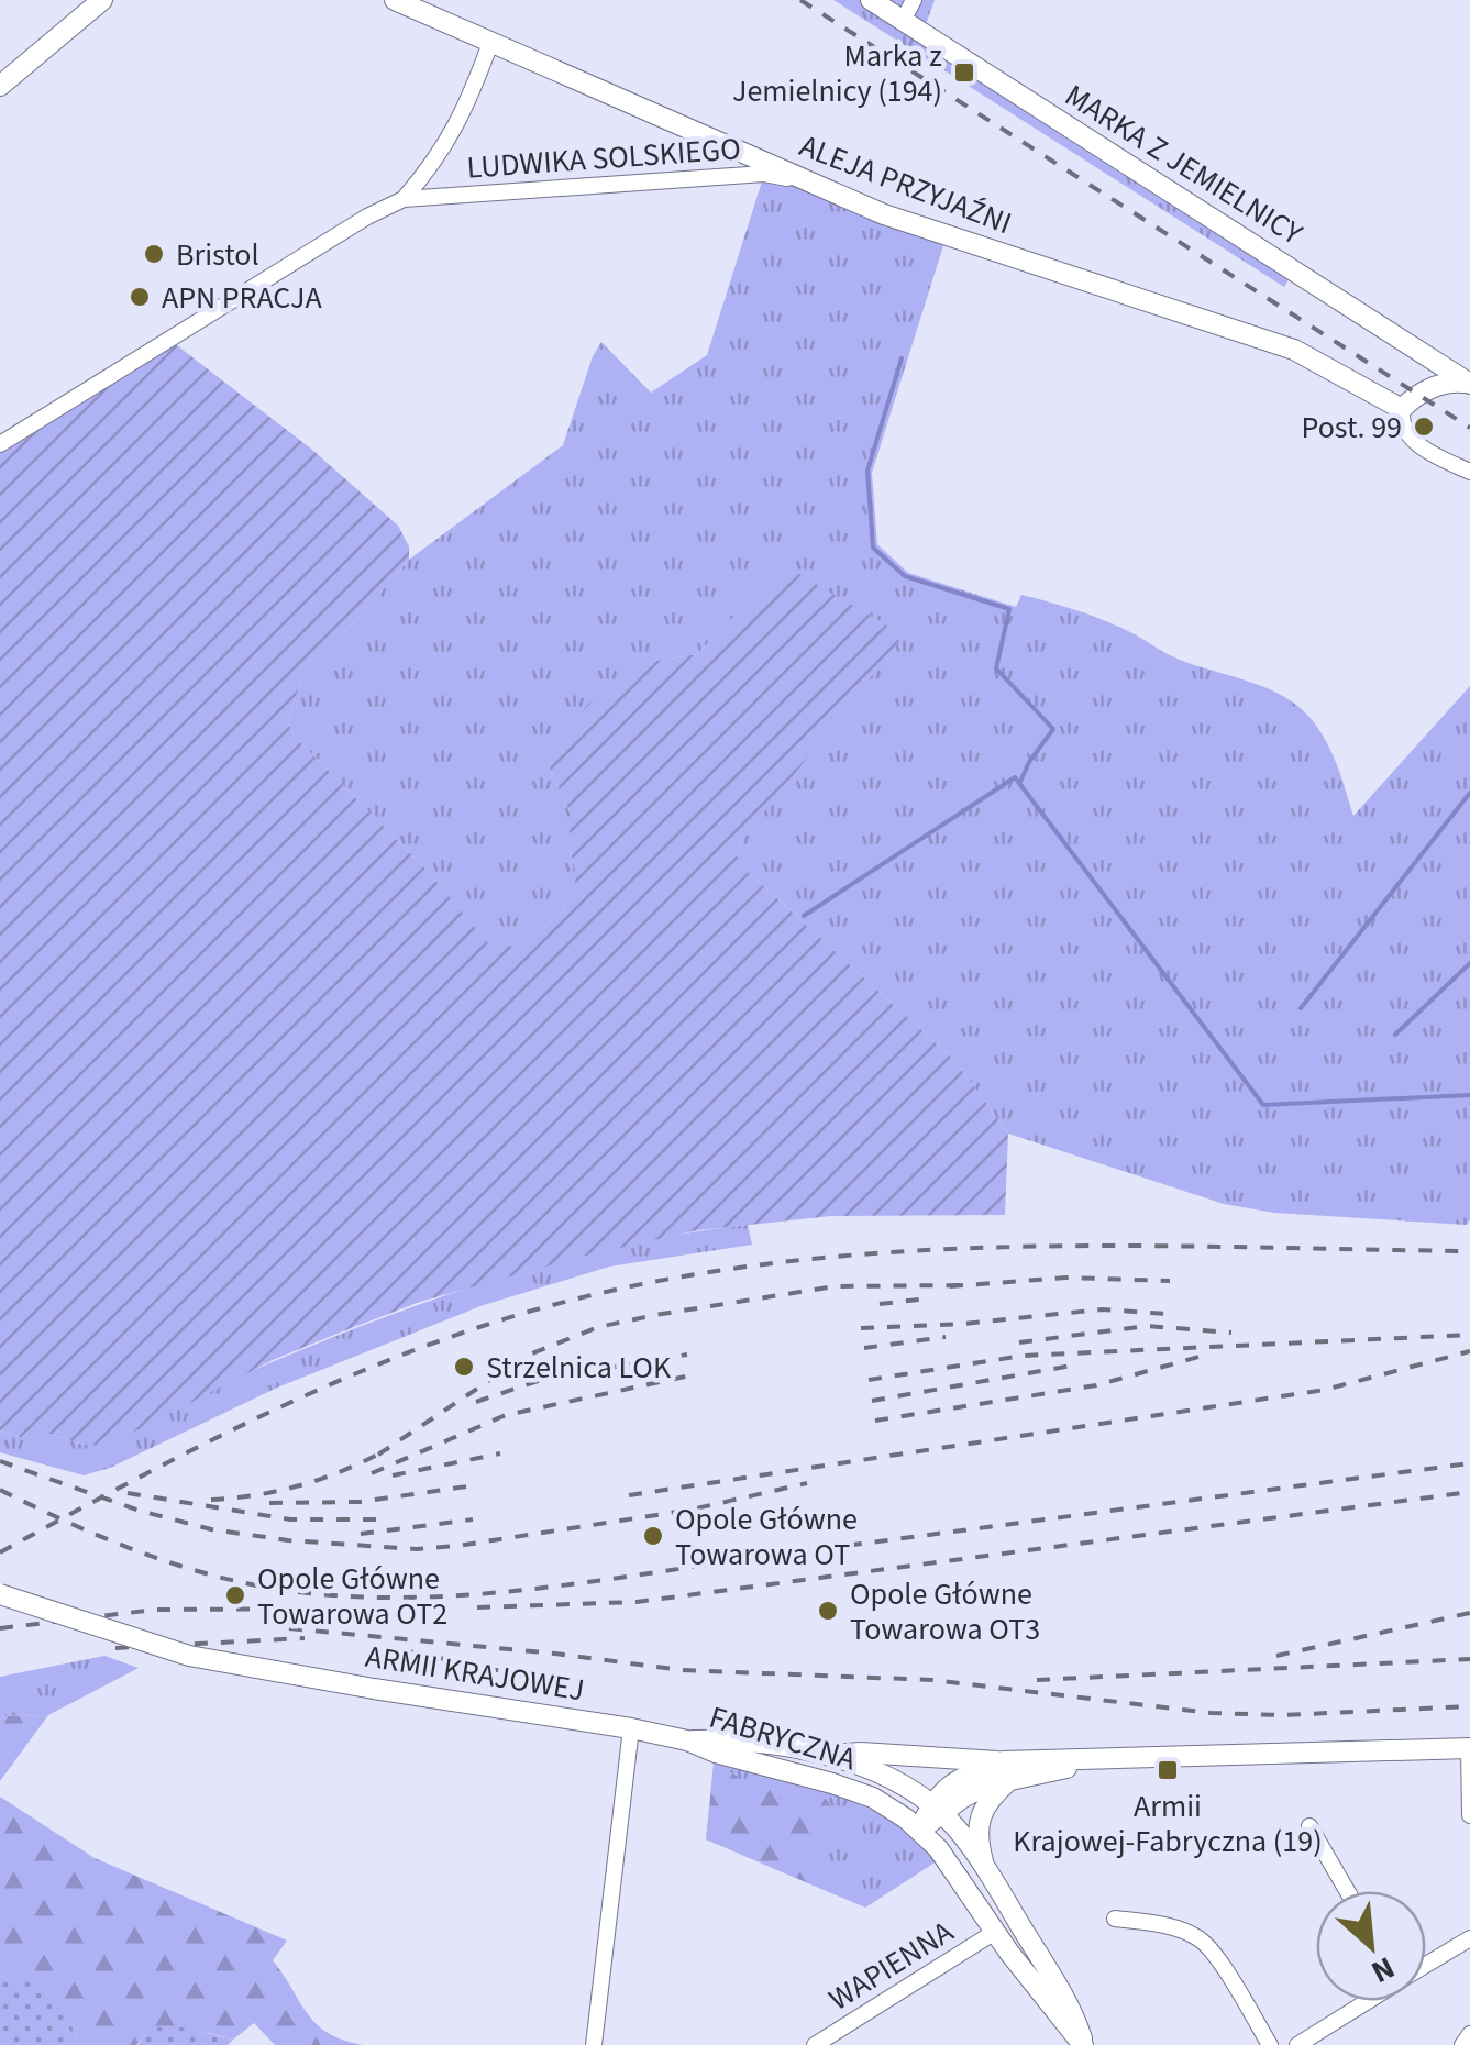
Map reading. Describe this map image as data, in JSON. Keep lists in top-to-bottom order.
{
  "streets": {
    "main road": [
      "MARKA Z JEMIELNICY",
      "ALEJA PRZYJAŹNI",
      "ARMII KRAJOWEJ",
      "FABRYCZNA"
    ],
    "street": ["LUDWIKA SOLSKIEGO", "WAPIENNA"]
  },
  "crossings": [
    ["LUDWIKA SOLSKIEGO", "ALEJA PRZYJAŹNI"],
    ["ARMII KRAJOWEJ", "FABRYCZNA"],
    ["FABRYCZNA", "WAPIENNA"]
  ],
  "places": {
    "transit": ["Marka z Jemielnicy (194)", "Armii Krajowej-Fabryczna (19)"],
    "other": [
      "Bristol",
      "APN PRACJA",
      "Post. 99",
      "Strzelnica LOK",
      "Opole Główne Towarowa OT",
      "Opole Główne Towarowa OT2",
      "Opole Główne Towarowa OT3"
    ]
  },
  "north": "bottom right"
}
